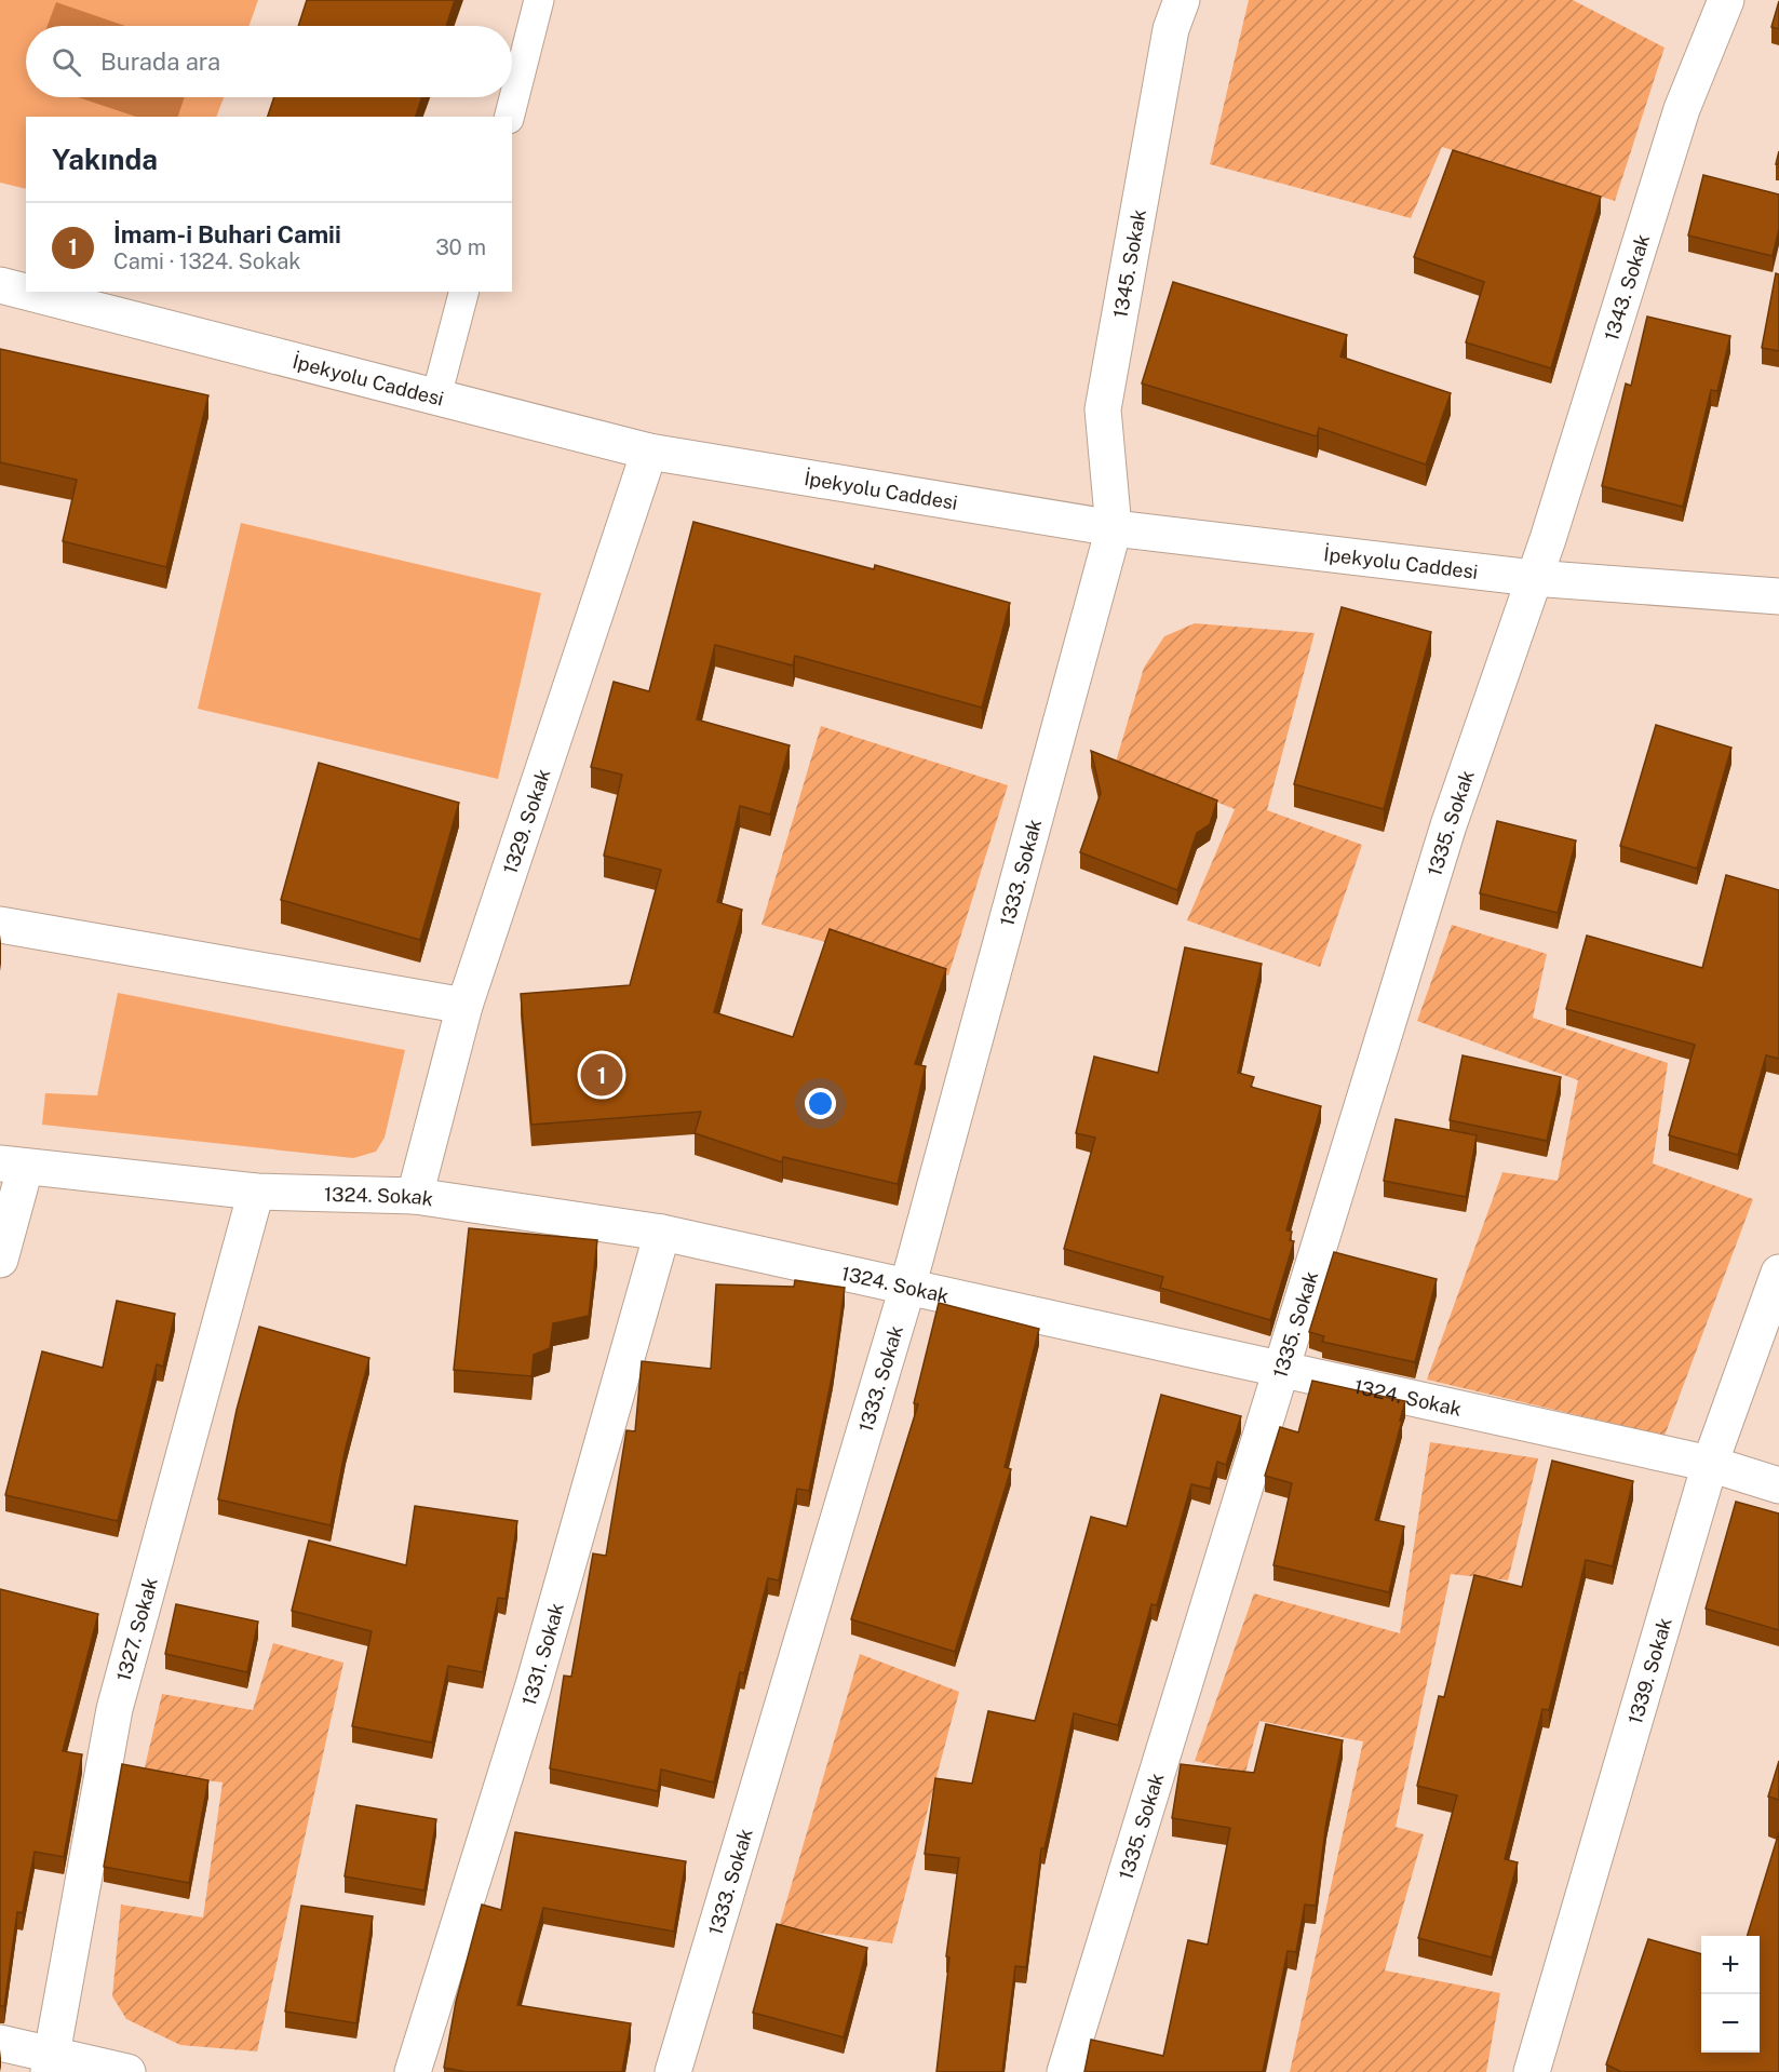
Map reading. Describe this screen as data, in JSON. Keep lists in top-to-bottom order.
{
  "streets": {
    "street": [
      "1345. Sokak",
      "1343. Sokak",
      "İpekyolu Caddesi",
      "1329. Sokak",
      "1335. Sokak",
      "1333. Sokak",
      "1324. Sokak",
      "1327. Sokak",
      "1331. Sokak",
      "1339. Sokak"
    ]
  },
  "crossings": [
    ["1345. Sokak", "İpekyolu Caddesi"],
    ["1345. Sokak", "1333. Sokak"],
    ["1343. Sokak", "İpekyolu Caddesi"],
    ["1343. Sokak", "1335. Sokak"],
    ["İpekyolu Caddesi", "1329. Sokak"],
    ["İpekyolu Caddesi", "1335. Sokak"],
    ["İpekyolu Caddesi", "1333. Sokak"],
    ["1329. Sokak", "1324. Sokak"],
    ["1335. Sokak", "1324. Sokak"],
    ["1333. Sokak", "1324. Sokak"],
    ["1324. Sokak", "1327. Sokak"],
    ["1324. Sokak", "1331. Sokak"],
    ["1324. Sokak", "1339. Sokak"]
  ],
  "page": {
    "search": "Burada ara",
    "heading": "Yakında",
    "list": [
      {
        "mark": "1",
        "name": "İmam-i Buhari Camii",
        "note": "Cami · 1324. Sokak",
        "value": "30 m"
      }
    ],
    "pins": "1",
    "map_buttons": ["+", "−"]
  }
}
